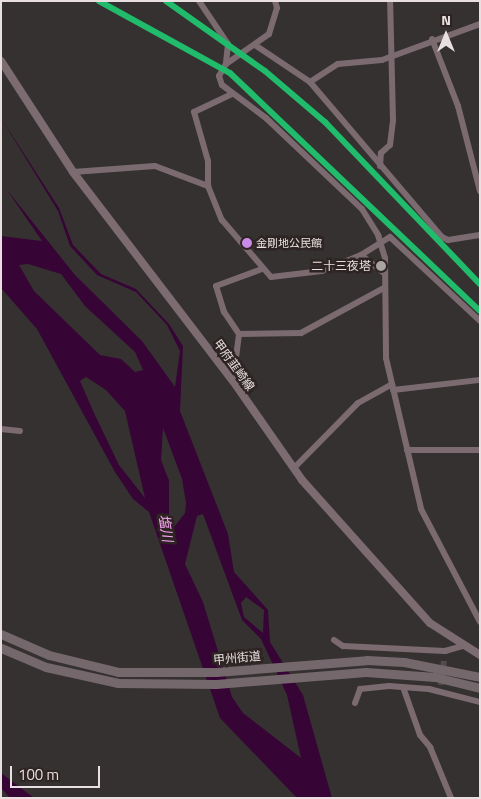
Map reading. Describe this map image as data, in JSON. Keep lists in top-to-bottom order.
{
  "streets": {
    "highway": ["甲州街道"],
    "main road": ["甲府韮崎線"]
  },
  "water": ["塩川"],
  "places": ["金剛地公民館", "二十三夜塔"],
  "scale_bar": "100 m",
  "north": "top"
}
